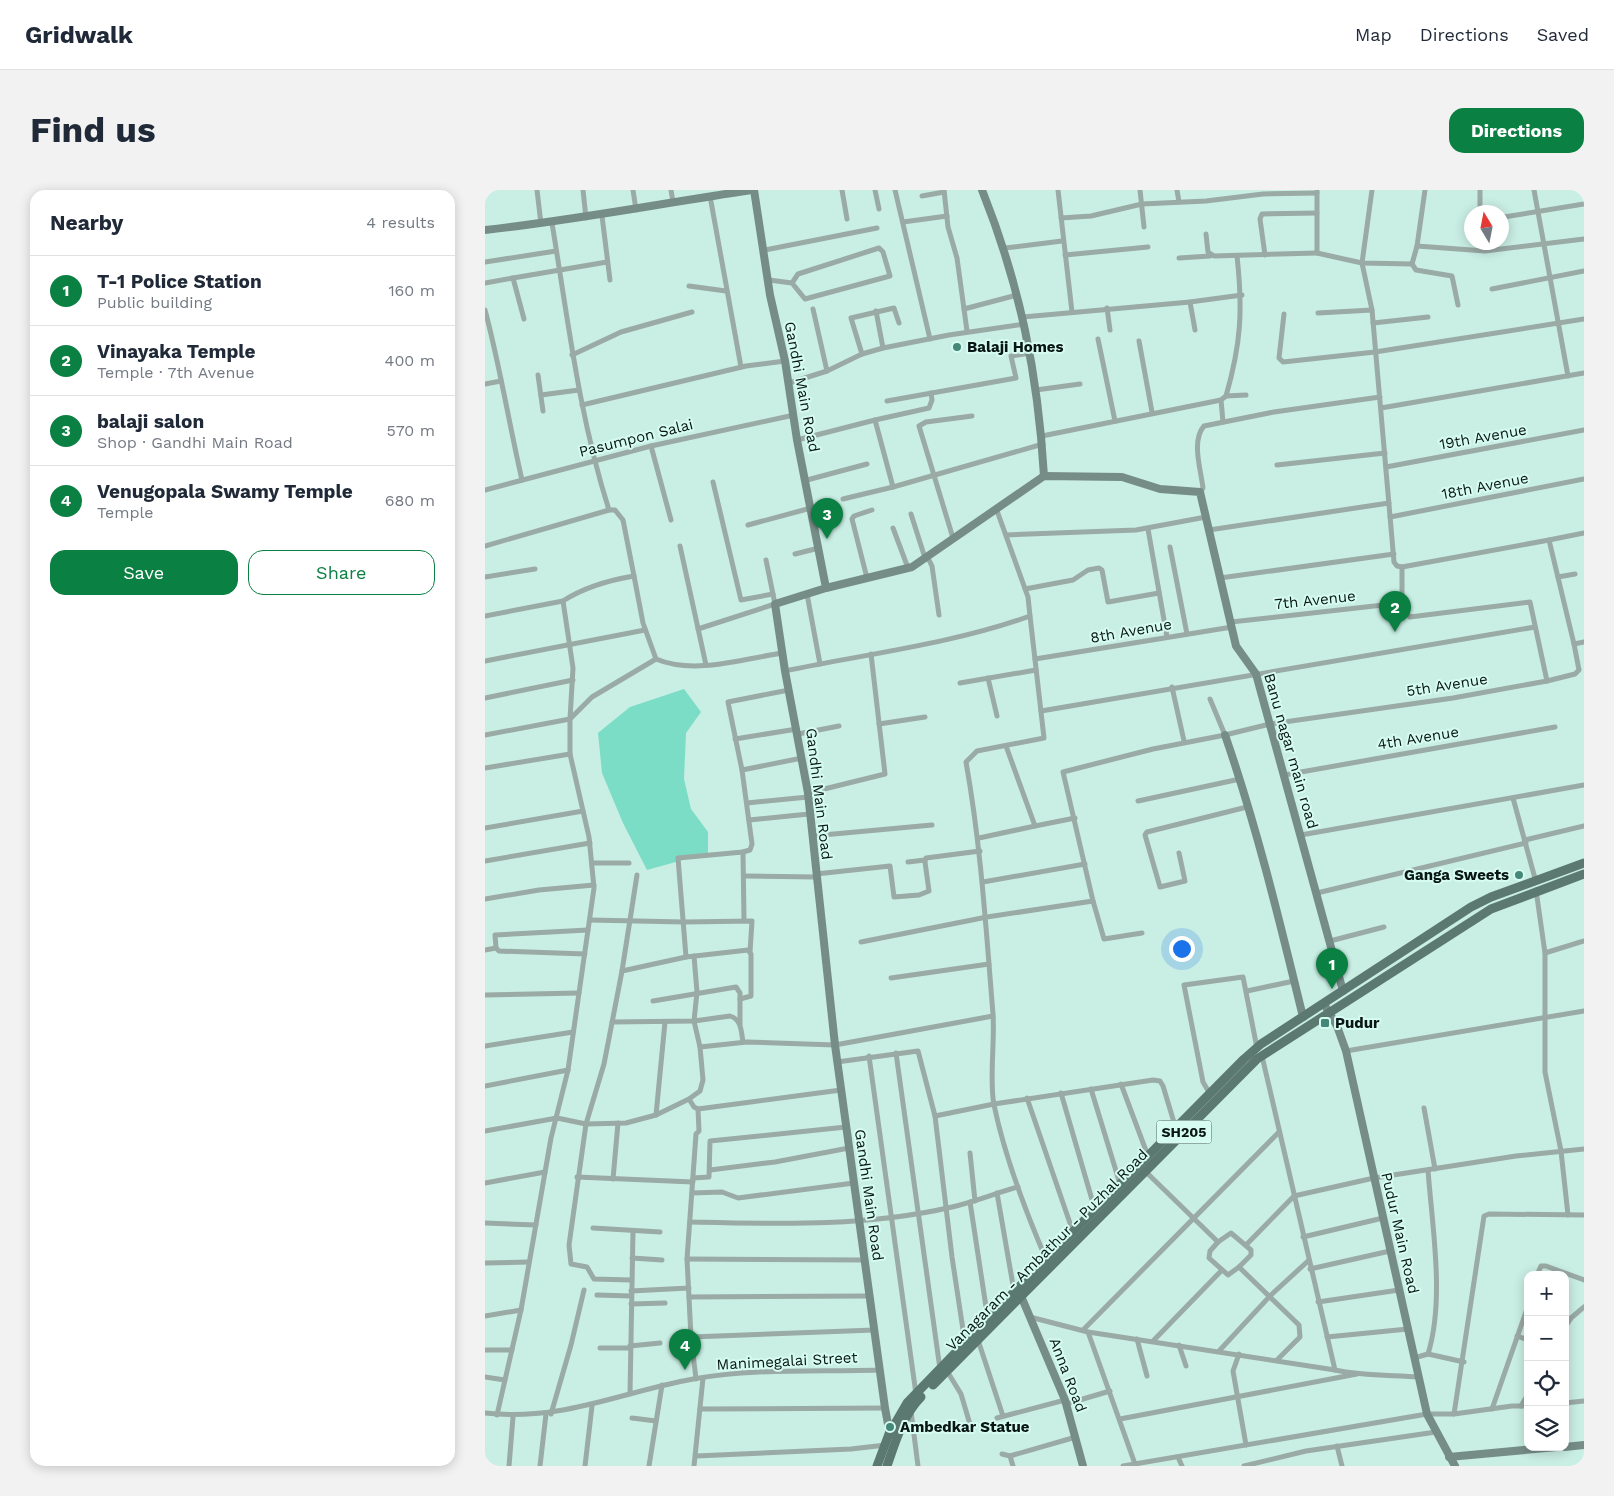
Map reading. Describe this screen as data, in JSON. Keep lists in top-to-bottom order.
{
  "streets": {
    "main road": ["SH205", "Vanagaram - Ambathur - Puzhal Road"],
    "street": [
      "Gandhi Main Road",
      "19th Avenue",
      "Pasumpon Salai",
      "18th Avenue",
      "7th Avenue",
      "8th Avenue",
      "5th Avenue",
      "4th Avenue",
      "Banu nagar main road",
      "Pudur Main Road",
      "Manimegalai Street",
      "Anna Road"
    ]
  },
  "crossings": [
    ["Gandhi Main Road", "Pasumpon Salai"],
    ["Gandhi Main Road", "Vanagaram - Ambathur - Puzhal Road"],
    ["Gandhi Main Road", "Manimegalai Street"],
    ["7th Avenue", "8th Avenue"],
    ["7th Avenue", "Banu nagar main road"],
    ["8th Avenue", "Banu nagar main road"],
    ["5th Avenue", "Banu nagar main road"],
    ["4th Avenue", "Banu nagar main road"],
    ["Vanagaram - Ambathur - Puzhal Road", "Anna Road"]
  ],
  "places": {
    "other": ["Balaji Homes", "Ganga Sweets", "Ambedkar Statue"],
    "transit": ["Pudur"]
  },
  "north": "top",
  "page": {
    "header": "Gridwalk",
    "nav": ["Map", "Directions", "Saved"],
    "buttons": [
      "Directions",
      ["Save", "Share"]
    ],
    "title": "Find us",
    "heading": ["Nearby", "4 results"],
    "list": [
      {
        "mark": "1",
        "name": "T-1 Police Station",
        "note": "Public building",
        "value": "160 m"
      },
      {
        "mark": "2",
        "name": "Vinayaka Temple",
        "note": "Temple · 7th Avenue",
        "value": "400 m"
      },
      {
        "mark": "3",
        "name": "balaji salon",
        "note": "Shop · Gandhi Main Road",
        "value": "570 m"
      },
      {
        "mark": "4",
        "name": "Venugopala Swamy Temple",
        "note": "Temple",
        "value": "680 m"
      }
    ],
    "pins": [
      "3",
      "2",
      "1",
      "4"
    ],
    "map_buttons": ["+", "−"]
  }
}
